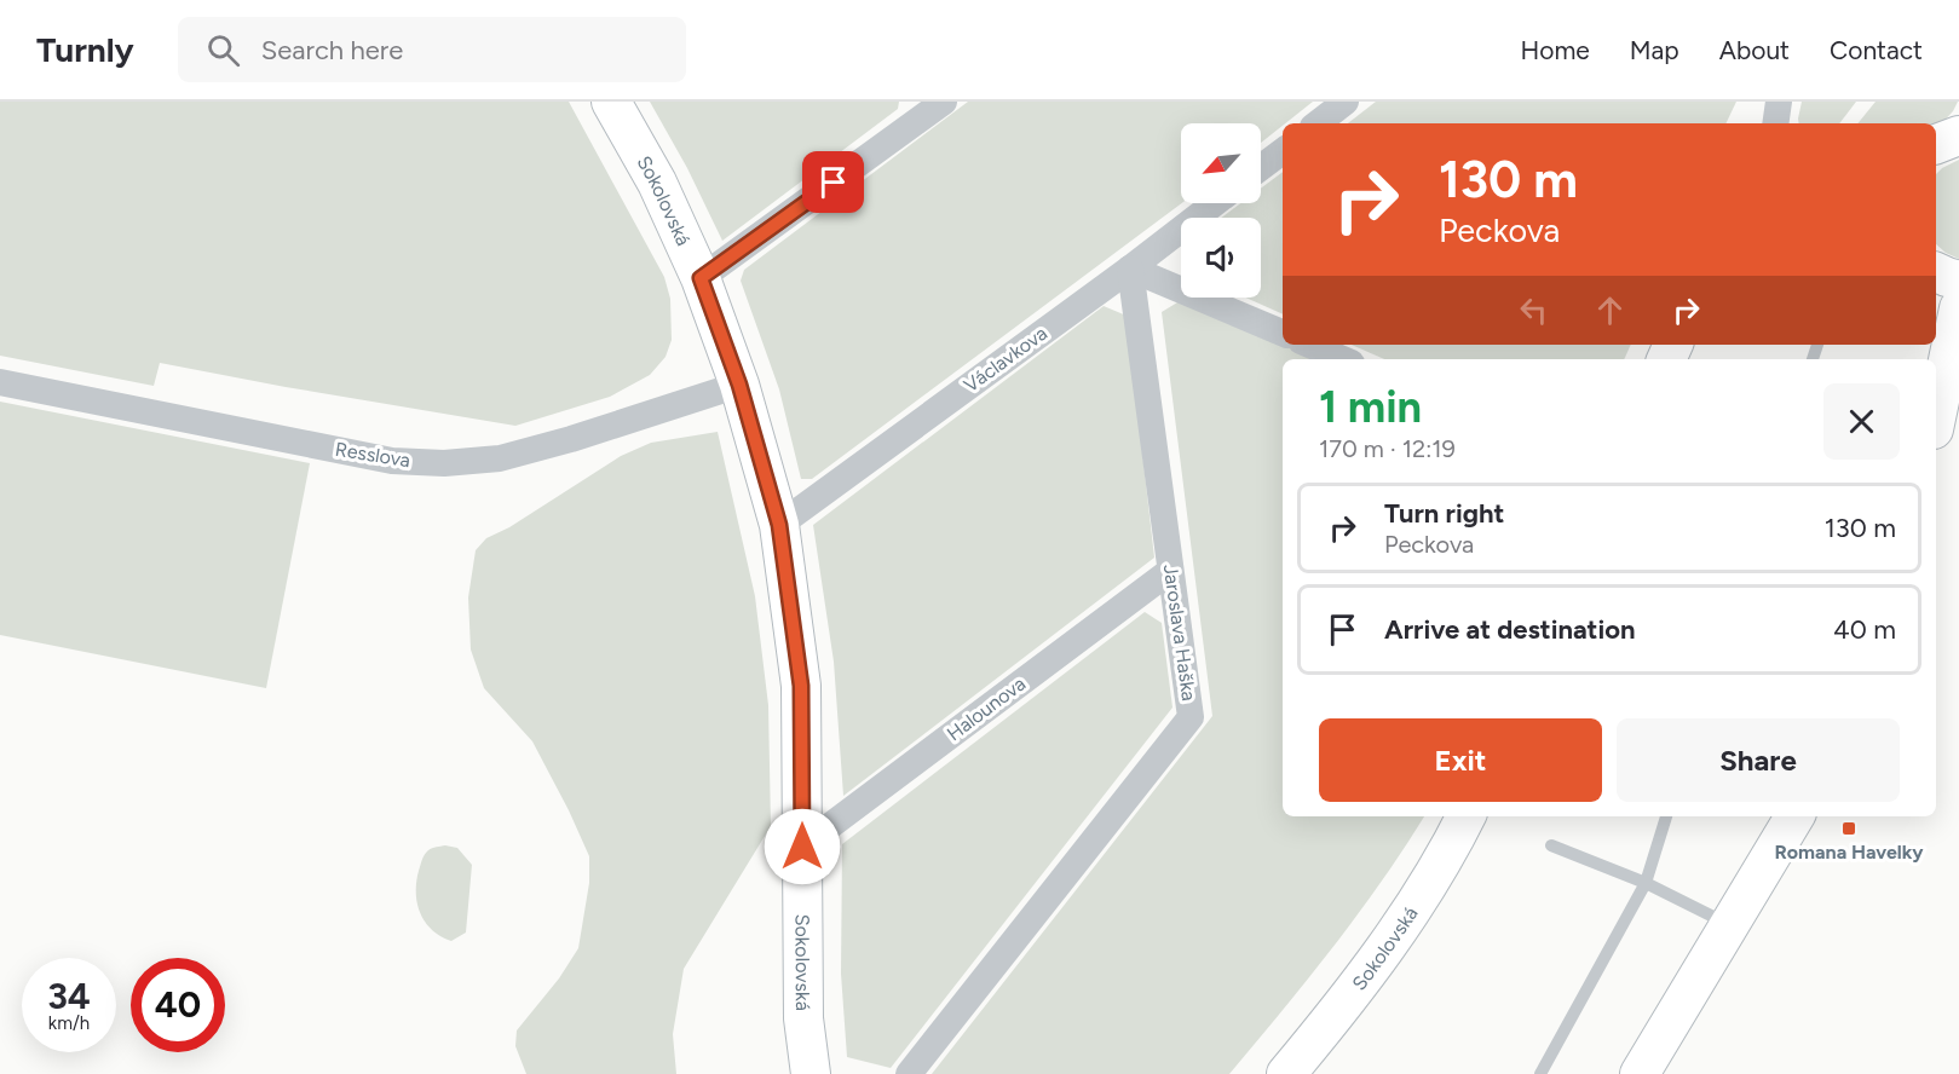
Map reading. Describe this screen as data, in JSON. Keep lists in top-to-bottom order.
{
  "streets": {
    "street": [
      "Sokolovská",
      "Václavkova",
      "Resslova",
      "Jaroslava Haška",
      "Halounova"
    ]
  },
  "crossings": [
    ["Sokolovská", "Václavkova"],
    ["Sokolovská", "Resslova"],
    ["Sokolovská", "Halounova"],
    ["Václavkova", "Jaroslava Haška"],
    ["Jaroslava Haška", "Halounova"]
  ],
  "places": {
    "transit": ["Romana Havelky"]
  },
  "north": "bottom left",
  "page": {
    "header": "Turnly",
    "search": "Search here",
    "nav": [
      "Home",
      "Map",
      "About",
      "Contact"
    ],
    "turn": ["130 m", "Peckova"],
    "heading": ["1 min", "170 m · 12:19"],
    "list": [
      {
        "name": "Turn right",
        "note": "Peckova",
        "value": "130 m"
      },
      {
        "name": "Arrive at destination",
        "value": "40 m"
      }
    ],
    "buttons": ["Exit", "Share"],
    "speed": "34 km/h",
    "limit": "40"
  }
}
